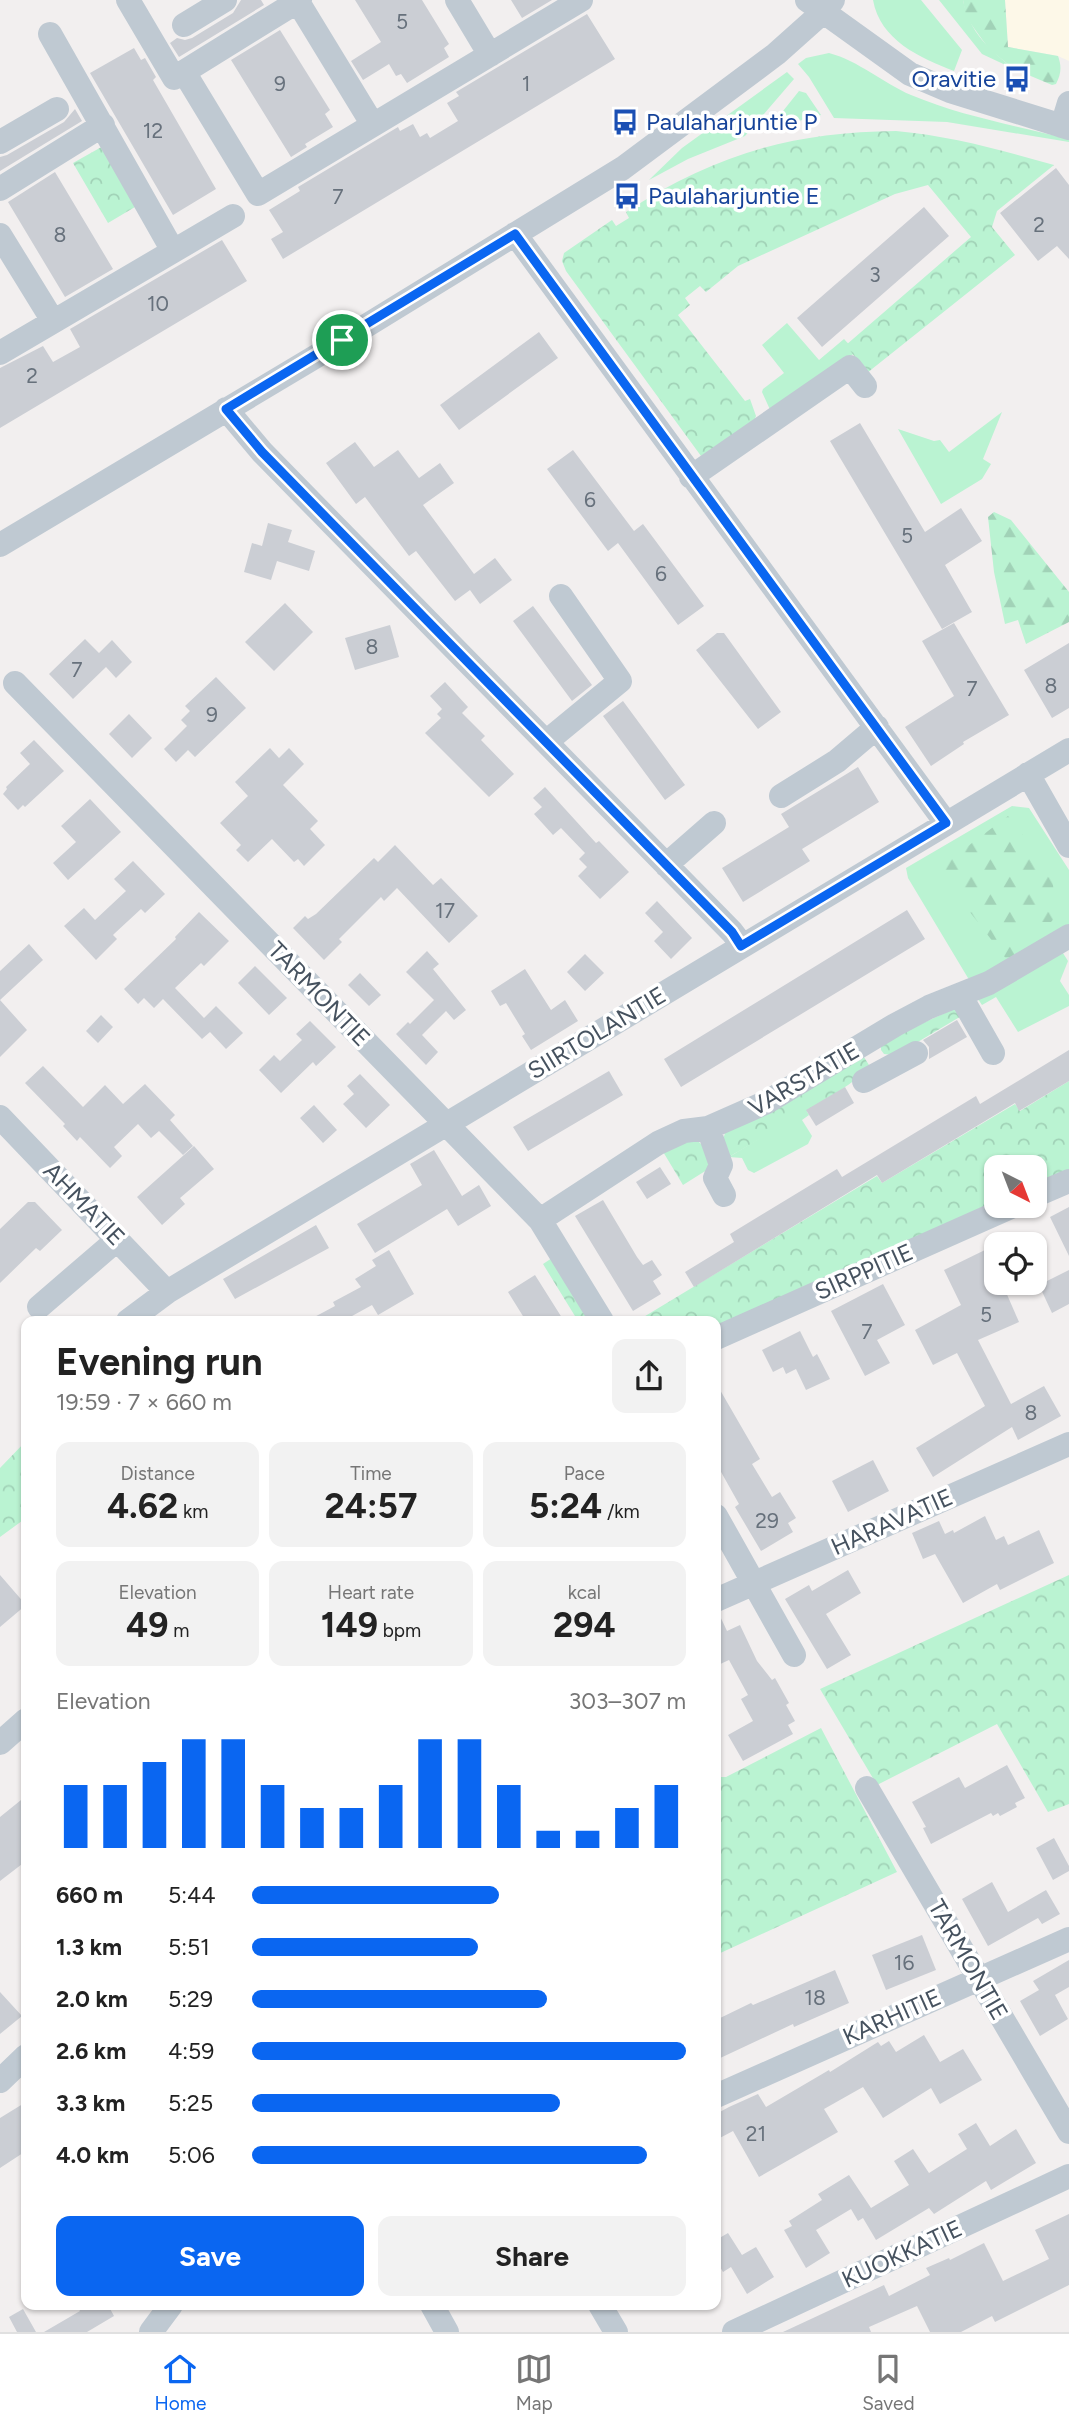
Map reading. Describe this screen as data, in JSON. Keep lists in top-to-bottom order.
{
  "streets": {
    "street": [
      "TARMONTIE",
      "SIIRTOLANTIE",
      "VARSTATIE",
      "AHMATIE",
      "SIRPPITIE",
      "HARAVATIE",
      "KARHITIE",
      "KUOKKATIE"
    ]
  },
  "crossings": [
    ["TARMONTIE", "SIIRTOLANTIE"],
    ["TARMONTIE", "VARSTATIE"],
    ["TARMONTIE", "KARHITIE"],
    ["SIIRTOLANTIE", "AHMATIE"]
  ],
  "places": {
    "bus stop": ["Oravitie", "Paulaharjuntie P", "Paulaharjuntie E"]
  },
  "house_numbers": [
    "5",
    "9",
    "1",
    "12",
    "7",
    "2",
    "8",
    "3",
    "10",
    "2",
    "6",
    "5",
    "6",
    "8",
    "7",
    "8",
    "7",
    "9",
    "17",
    "5",
    "7",
    "8",
    "29",
    "16",
    "18",
    "21"
  ],
  "north": "bottom right",
  "page": {
    "heading": ["Evening run", "19:59 · 7 × 660 m"],
    "stats": [
      ["Distance", "4.62 km"],
      ["Time", "24:57"],
      ["Pace", "5:24 /km"],
      ["Elevation", "49 m"],
      ["Heart rate", "149 bpm"],
      ["kcal", "294"]
    ],
    "chart": ["Elevation", "303–307 m"],
    "list": [
      {
        "name": "660 m",
        "note": "5:44"
      },
      {
        "name": "1.3 km",
        "note": "5:51"
      },
      {
        "name": "2.0 km",
        "note": "5:29"
      },
      {
        "name": "2.6 km",
        "note": "4:59"
      },
      {
        "name": "3.3 km",
        "note": "5:25"
      },
      {
        "name": "4.0 km",
        "note": "5:06"
      }
    ],
    "buttons": ["Save", "Share"],
    "tabs": ["Home", "Map", "Saved"]
  }
}
